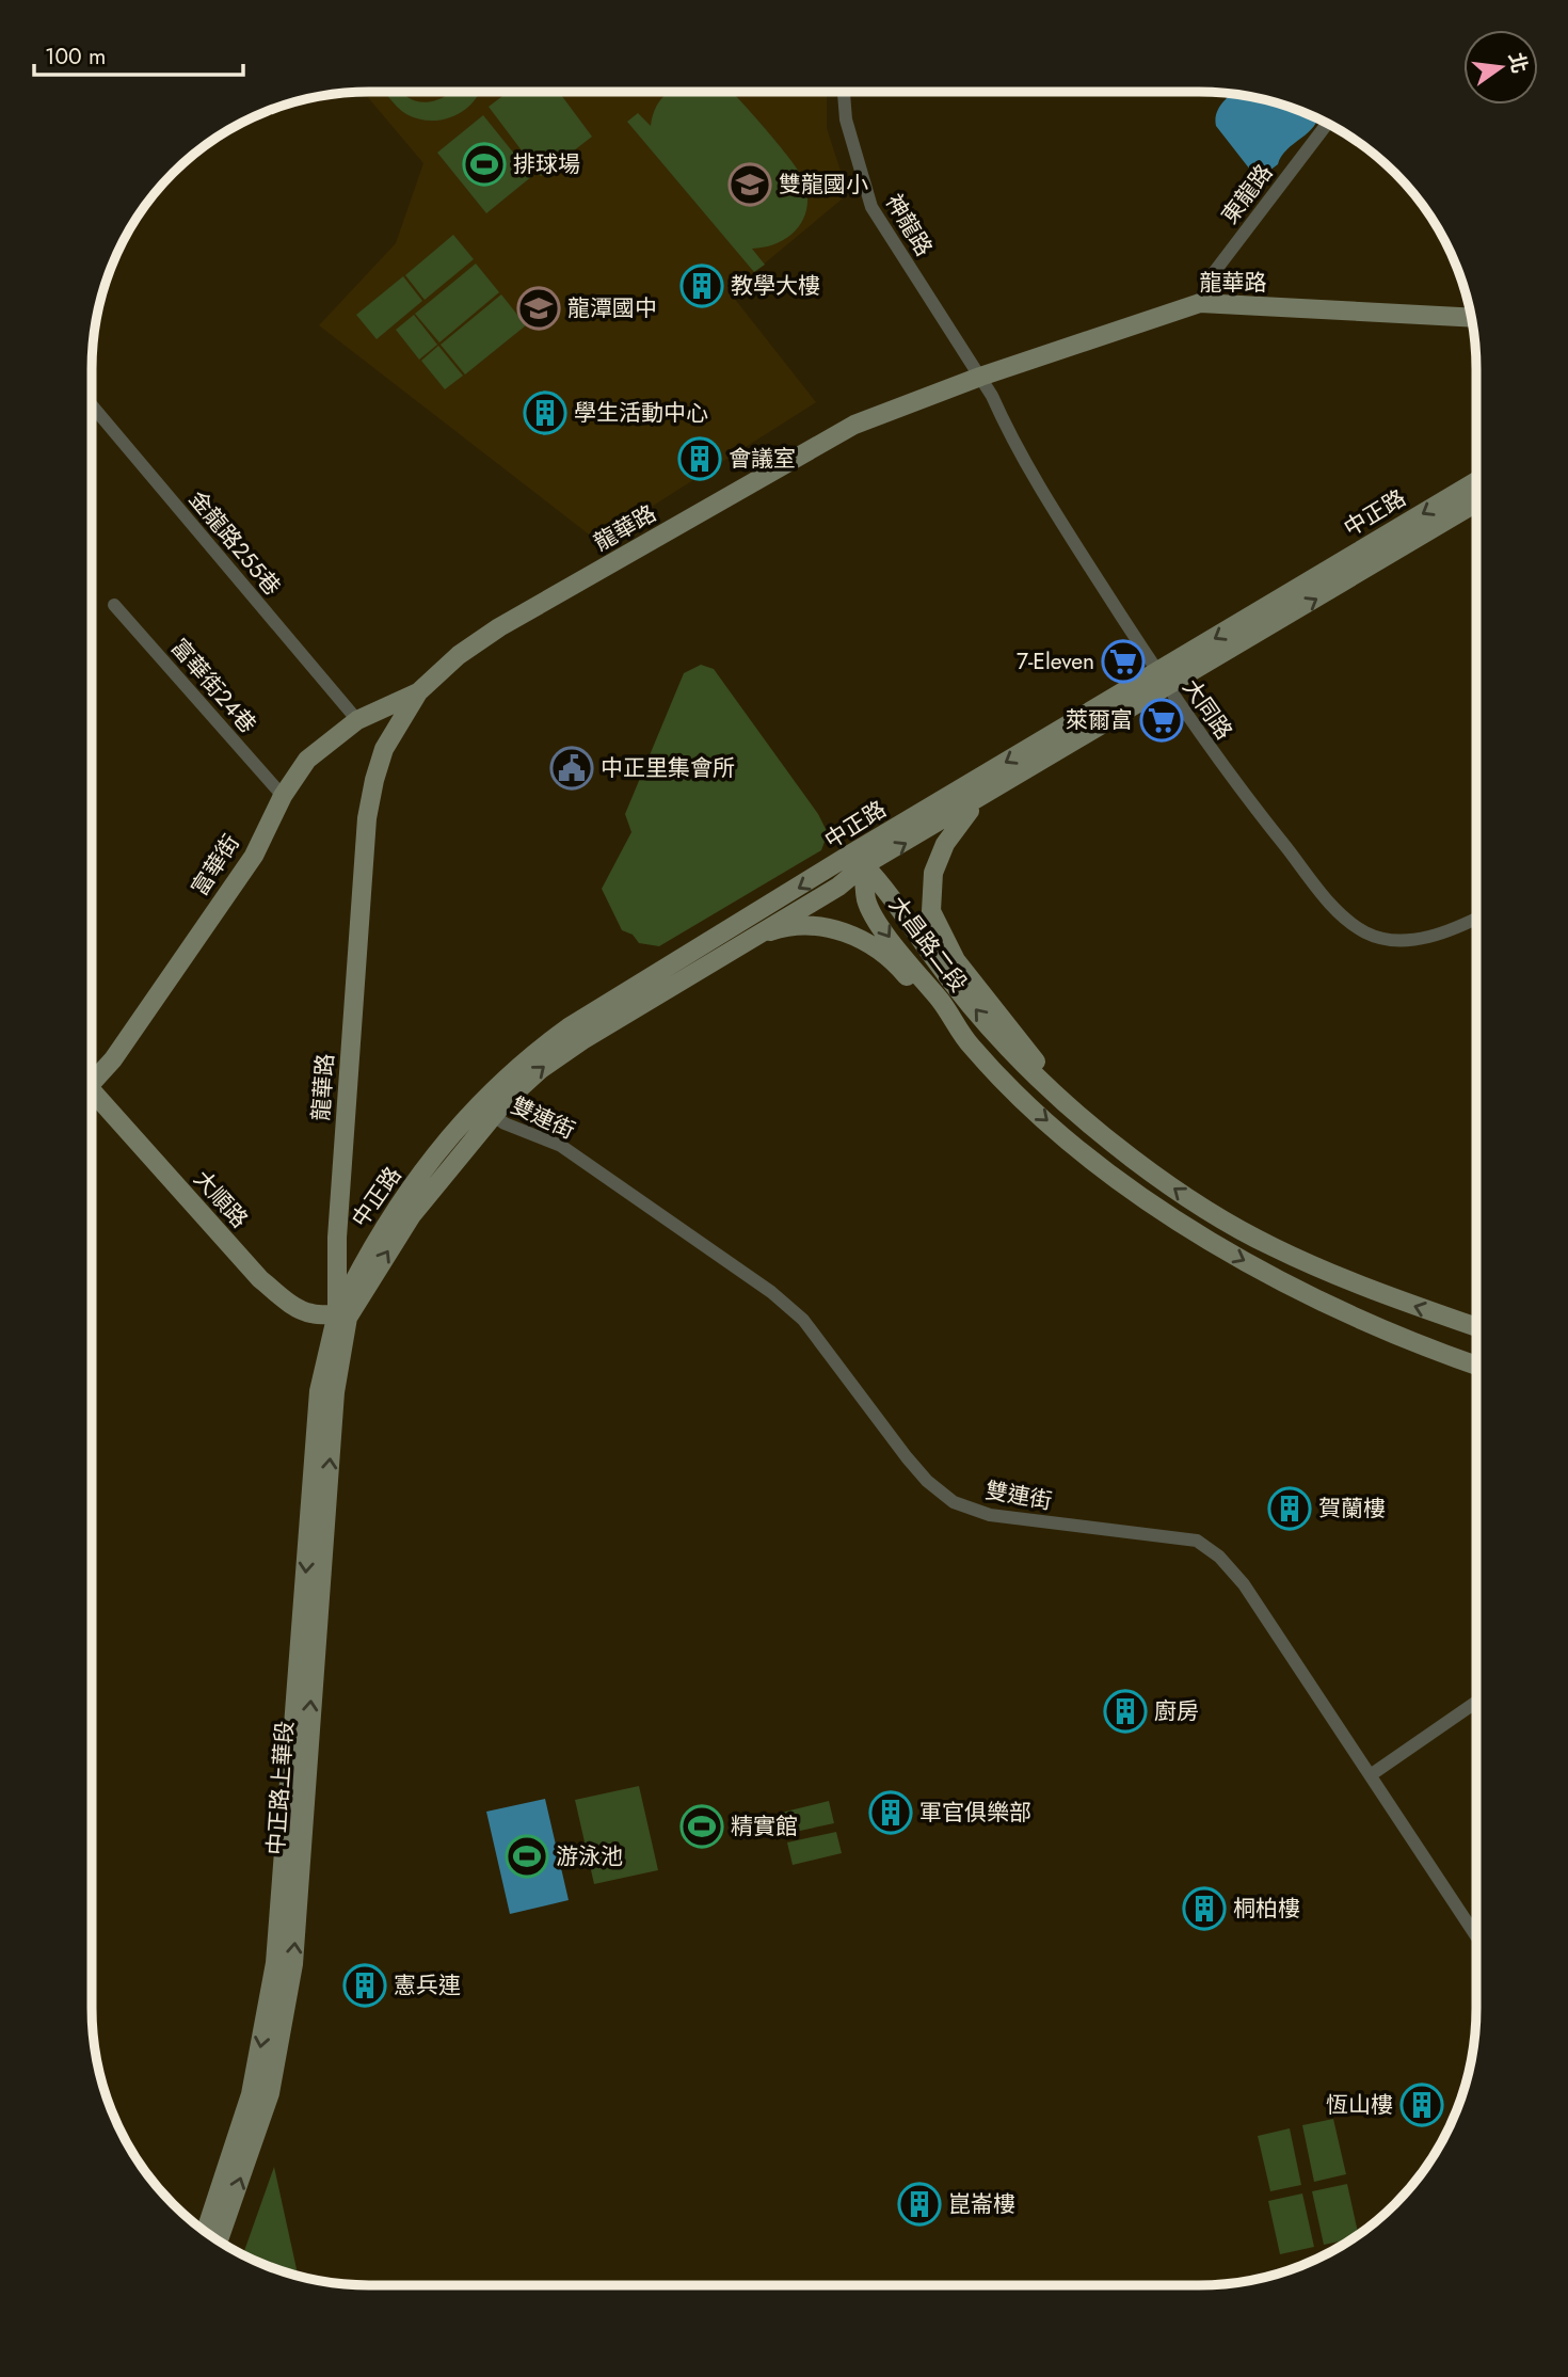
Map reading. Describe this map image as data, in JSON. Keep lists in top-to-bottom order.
{
  "streets": {
    "main road": [
      "龍華路",
      "中正路",
      "富華街",
      "大昌路二段",
      "大順路",
      "中正路上華段"
    ],
    "street": [
      "東龍路",
      "神龍路",
      "金龍路255巷",
      "富華街24巷",
      "大同路",
      "雙連街"
    ]
  },
  "crossings": [
    ["東龍路", "龍華路"],
    ["神龍路", "龍華路"],
    ["神龍路", "大同路"],
    ["龍華路", "中正路"],
    ["龍華路", "大同路"],
    ["龍華路", "富華街"],
    ["龍華路", "大順路"],
    ["龍華路", "中正路上華段"],
    ["中正路", "大同路"],
    ["中正路", "大昌路二段"],
    ["中正路", "雙連街"],
    ["中正路", "大順路"],
    ["中正路", "中正路上華段"],
    ["金龍路255巷", "富華街"],
    ["富華街24巷", "富華街"],
    ["大順路", "中正路上華段"]
  ],
  "places": {
    "sports": ["排球場", "精實館", "游泳池"],
    "school or university": ["雙龍國小", "龍潭國中"],
    "building": [
      "教學大樓",
      "學生活動中心",
      "會議室",
      "賀蘭樓",
      "廚房",
      "軍官俱樂部",
      "桐柏樓",
      "憲兵連",
      "恆山樓",
      "崑崙樓"
    ],
    "supermarket": ["7-Eleven", "萊爾富"],
    "public building": ["中正里集會所"]
  },
  "scale_bar": "100 m",
  "north": "right"
}
